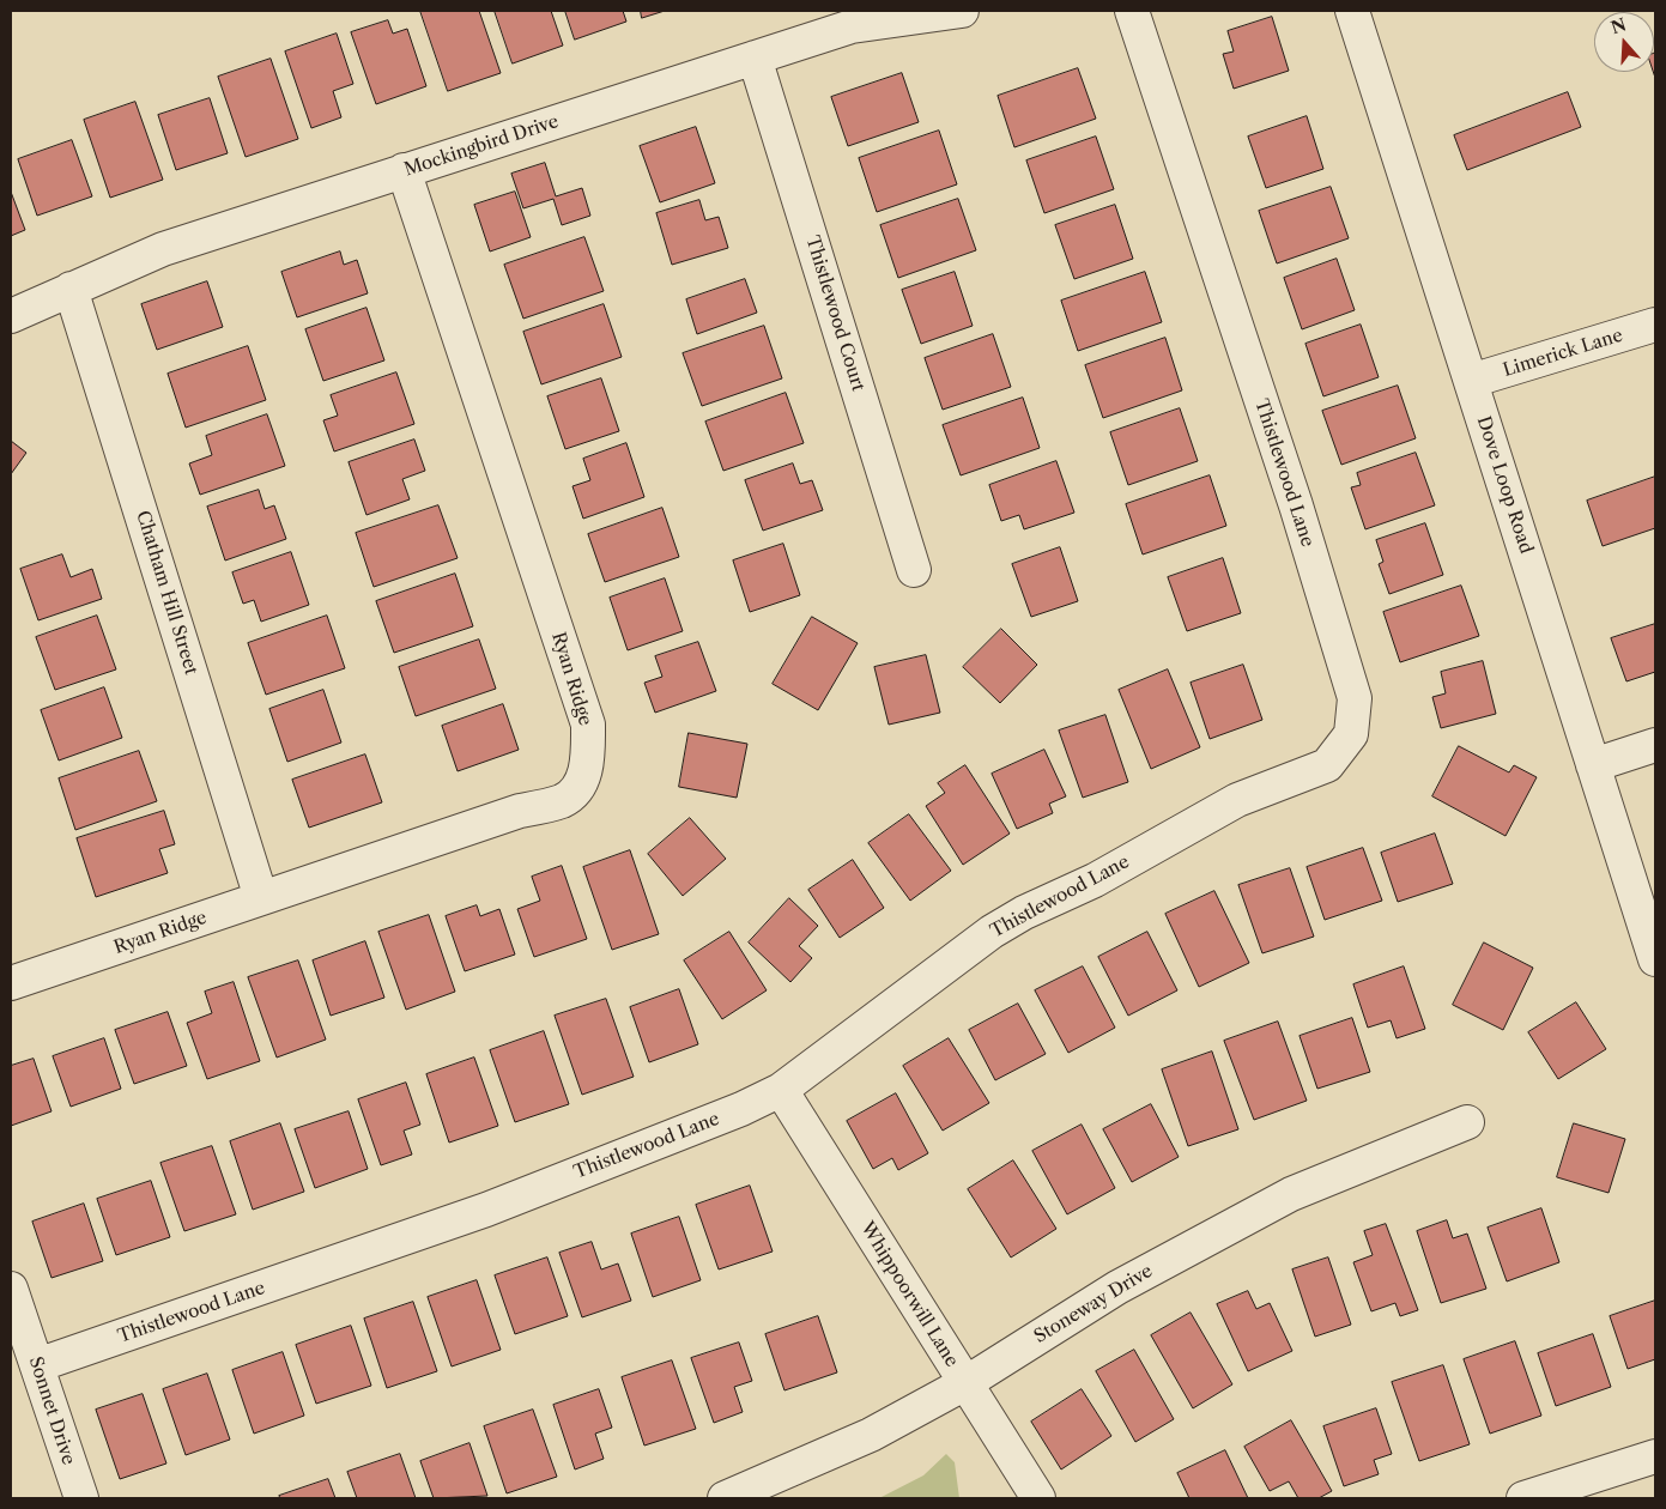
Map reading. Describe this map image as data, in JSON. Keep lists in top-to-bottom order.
{
  "streets": {
    "street": [
      "Mockingbird Drive",
      "Thistlewood Court",
      "Limerick Lane",
      "Thistlewood Lane",
      "Dove Loop Road",
      "Chatham Hill Street",
      "Ryan Ridge",
      "Whippoorwill Lane",
      "Stoneway Drive",
      "Sonnet Drive"
    ]
  },
  "crossings": [
    ["Mockingbird Drive", "Thistlewood Court"],
    ["Mockingbird Drive", "Chatham Hill Street"],
    ["Mockingbird Drive", "Ryan Ridge"],
    ["Limerick Lane", "Dove Loop Road"],
    ["Thistlewood Lane", "Whippoorwill Lane"],
    ["Thistlewood Lane", "Sonnet Drive"],
    ["Chatham Hill Street", "Ryan Ridge"],
    ["Whippoorwill Lane", "Stoneway Drive"]
  ],
  "north": "top"
}
